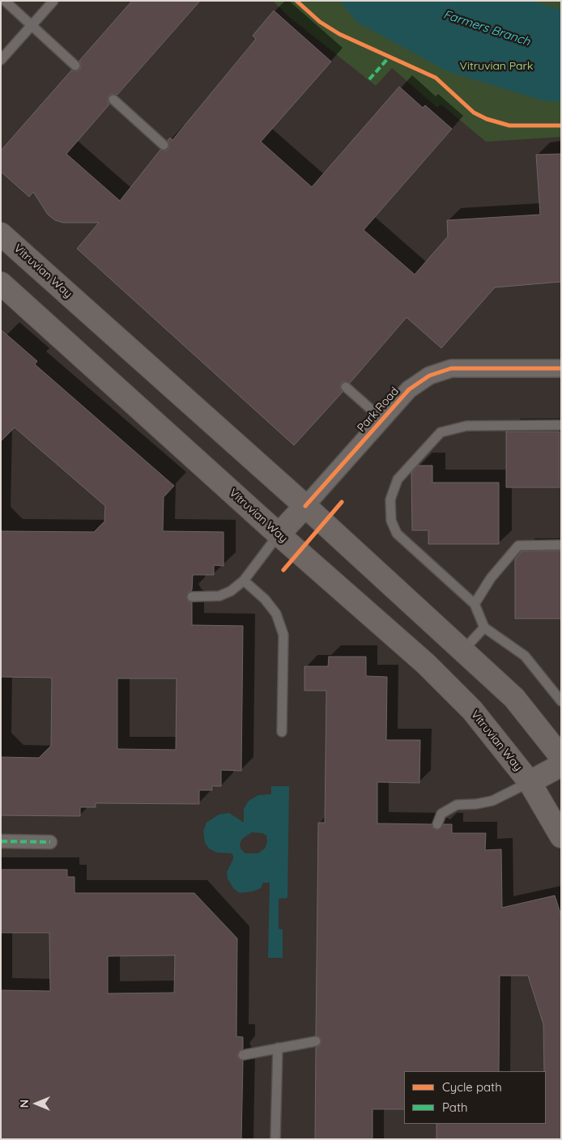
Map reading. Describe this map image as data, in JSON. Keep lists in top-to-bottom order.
{
  "streets": {
    "main road": ["Vitruvian Way"],
    "street": ["Park Road"]
  },
  "crossings": [
    ["Vitruvian Way", "Park Road"]
  ],
  "water": ["Farmers Branch"],
  "parks": ["Vitruvian Park"],
  "legend": ["Cycle path", "Path"],
  "north": "left"
}
